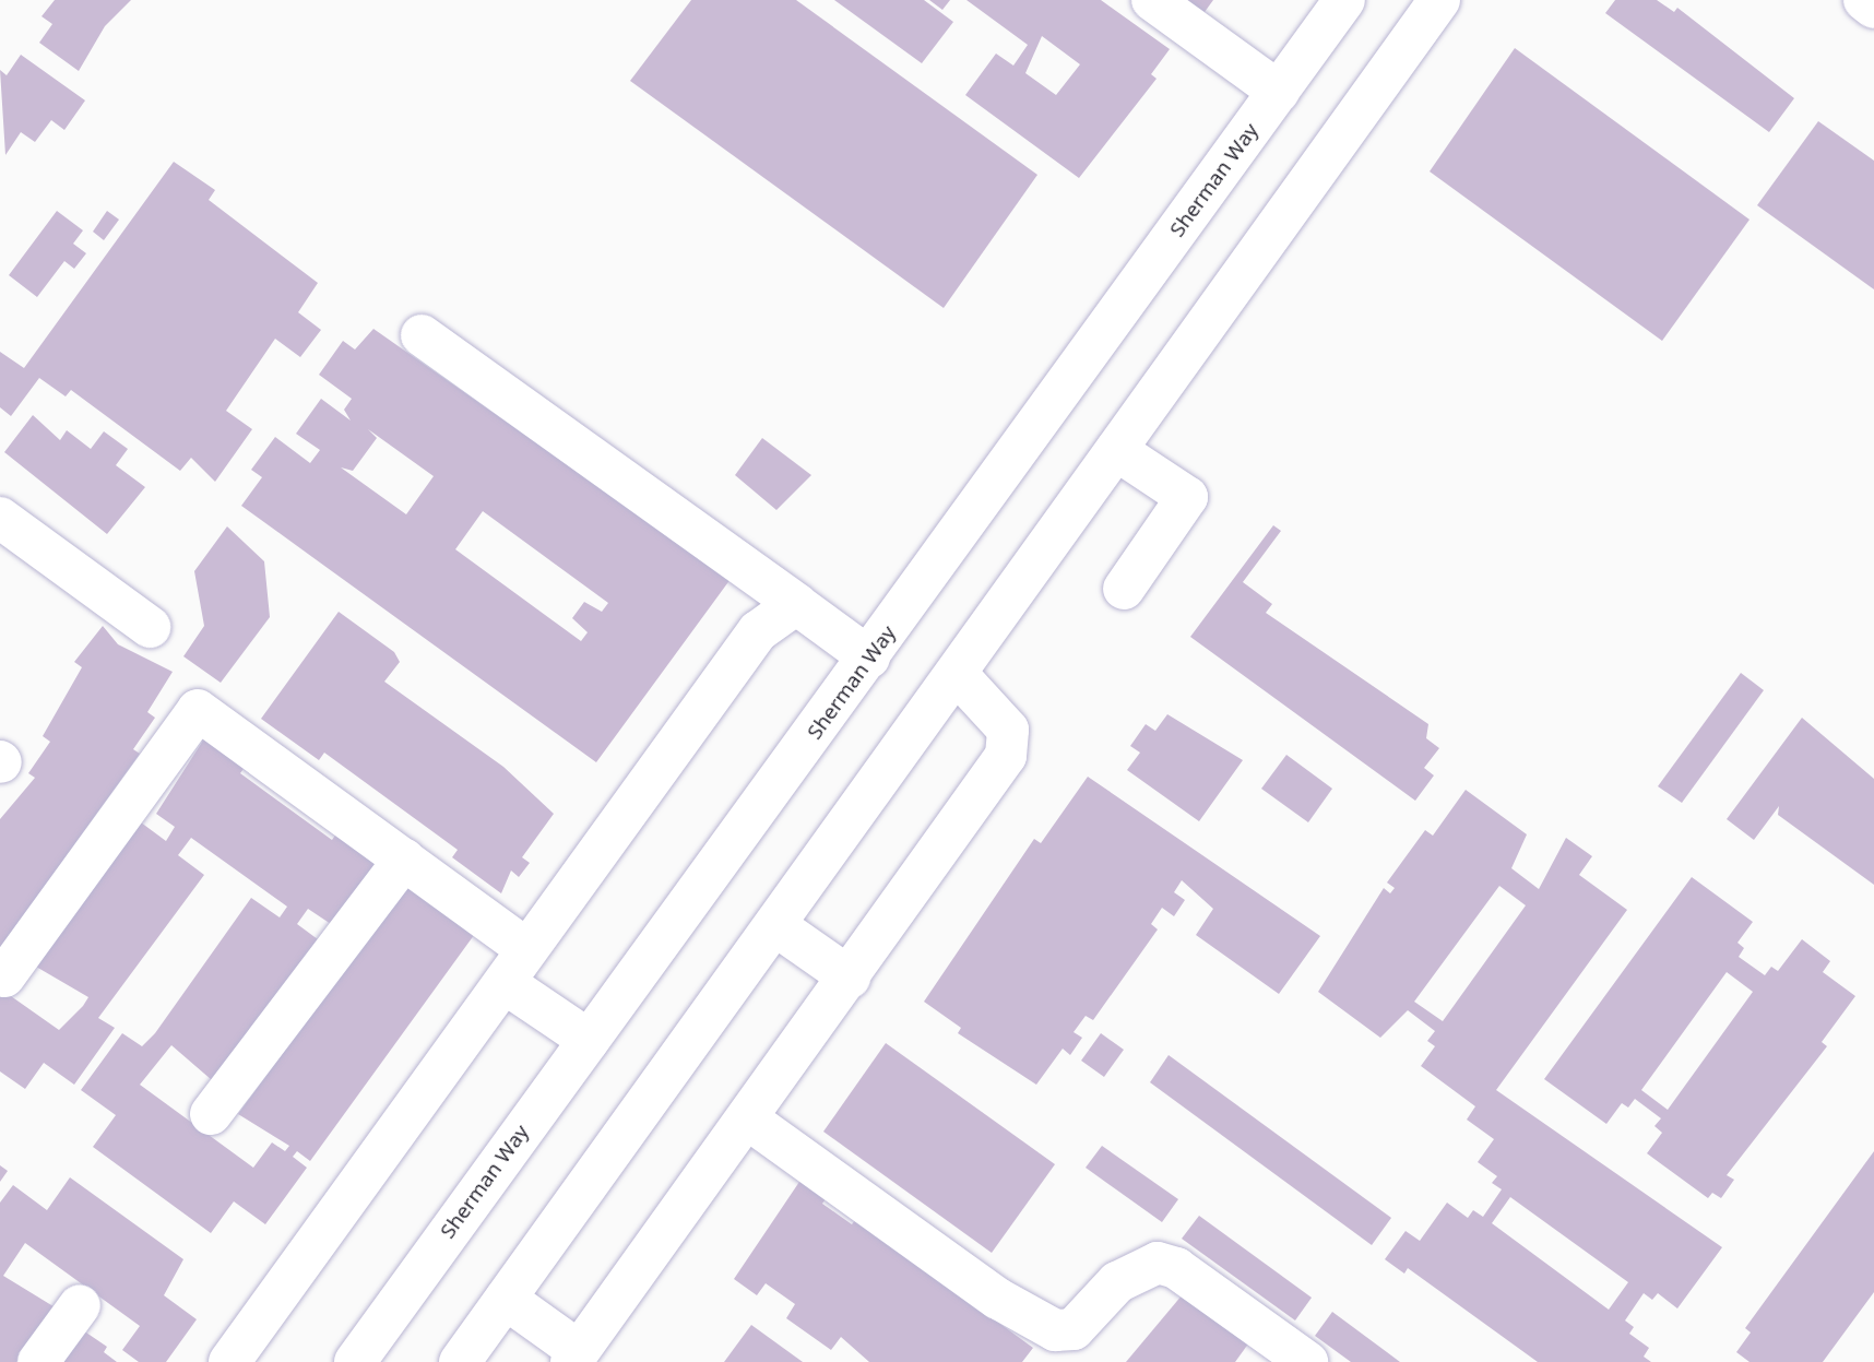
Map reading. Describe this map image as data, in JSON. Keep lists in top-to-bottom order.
{
  "streets": {
    "main road": ["Sherman Way"]
  }
}
